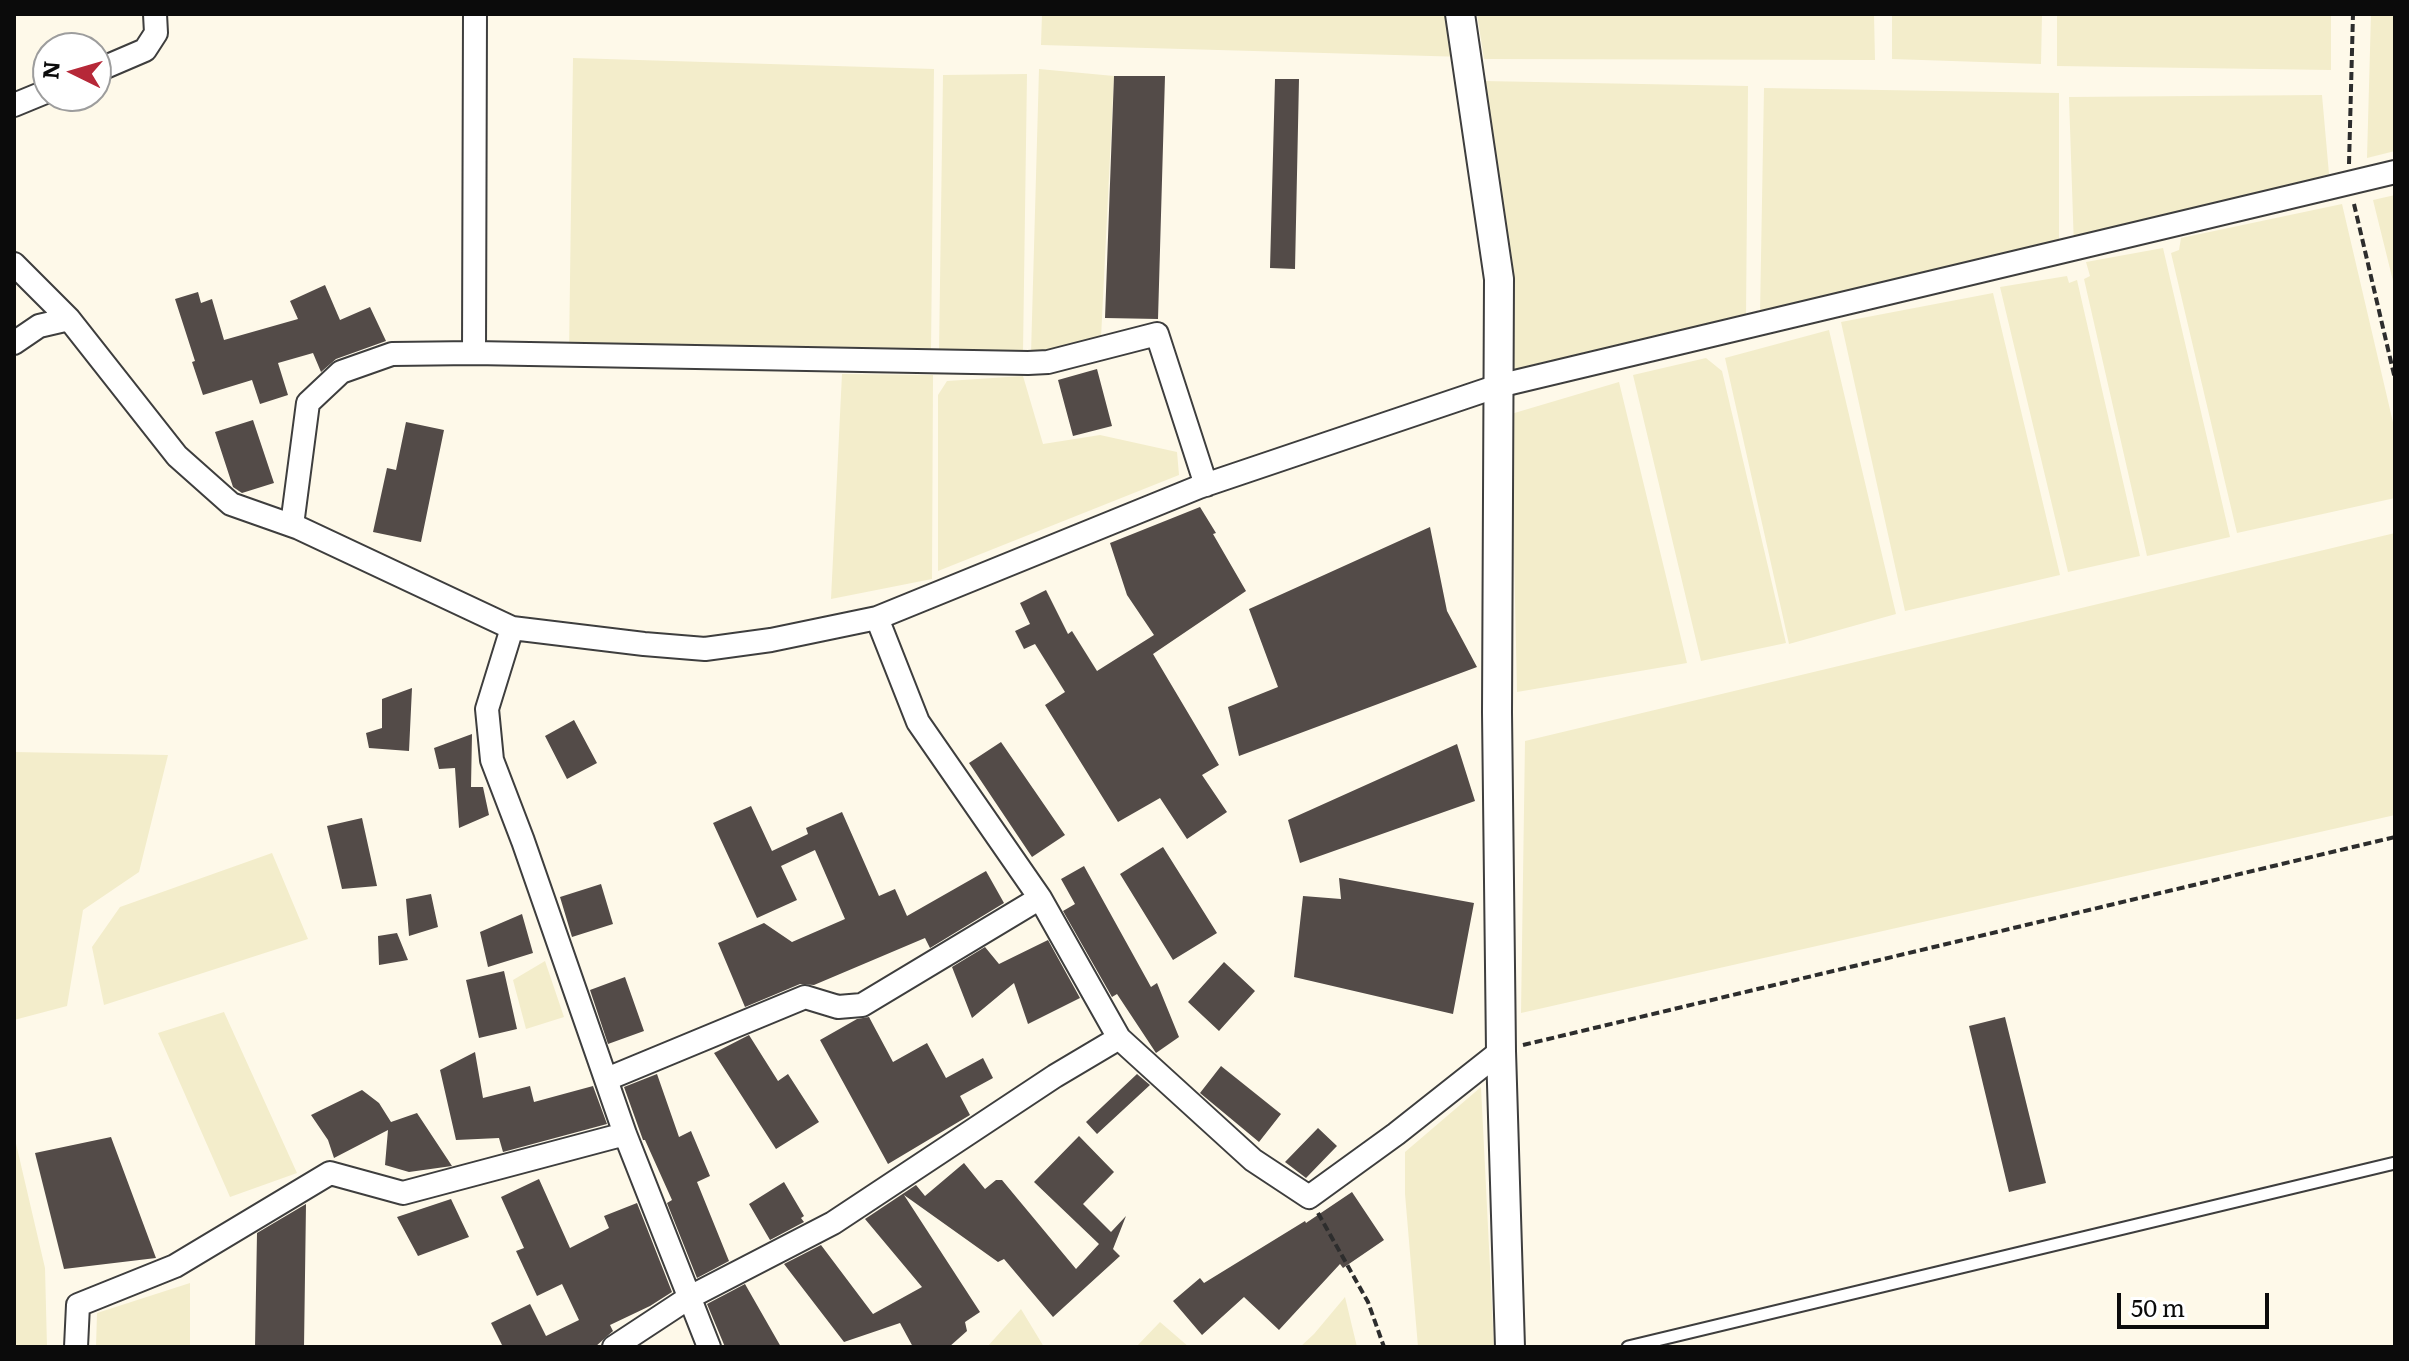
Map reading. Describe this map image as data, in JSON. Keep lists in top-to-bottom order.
{
  "scale_bar": "50 m",
  "north": "left"
}
